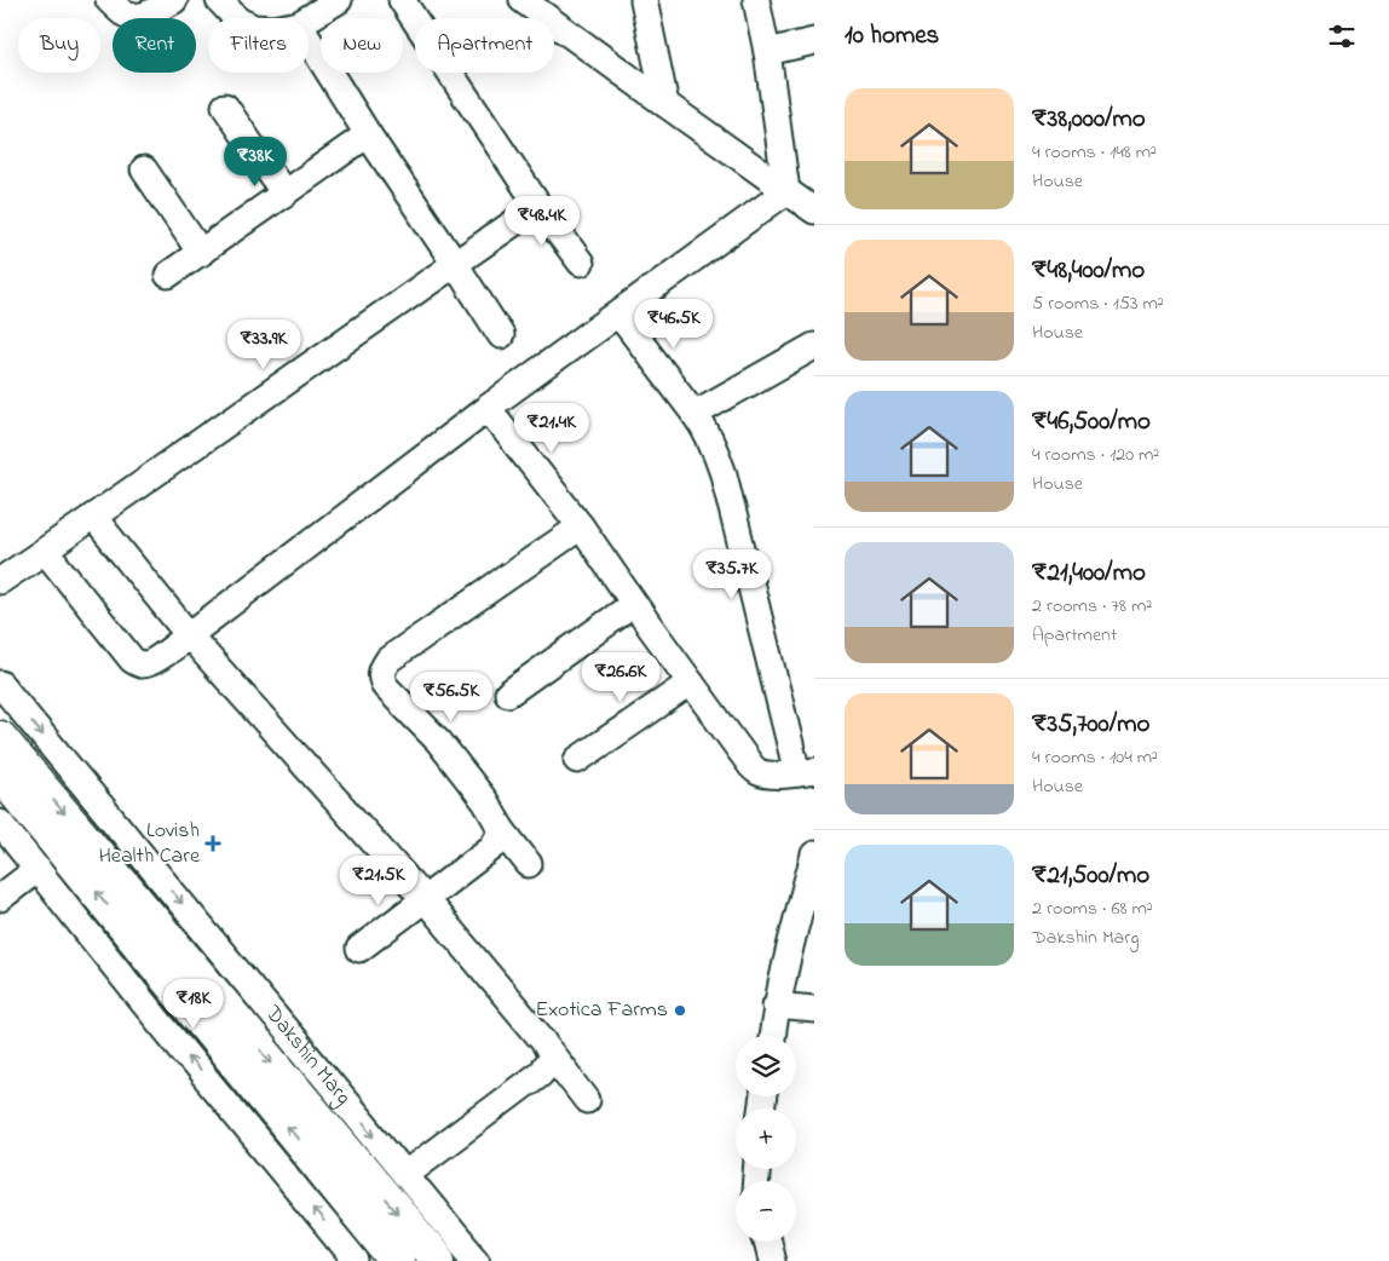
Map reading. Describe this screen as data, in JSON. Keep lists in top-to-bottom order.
{
  "streets": {
    "street": ["Dakshin Marg"]
  },
  "places": {
    "health": ["Lovish Health Care"],
    "other": ["Exotica Farms"]
  },
  "page": {
    "heading": "10 homes",
    "chip": [
      "Buy",
      "Rent",
      "Filters",
      "New",
      "Apartment"
    ],
    "list": [
      {
        "name": "₹38,000/mo",
        "note": "4 rooms · 148 m² · House"
      },
      {
        "name": "₹48,400/mo",
        "note": "5 rooms · 153 m² · House"
      },
      {
        "name": "₹46,500/mo",
        "note": "4 rooms · 120 m² · House"
      },
      {
        "name": "₹21,400/mo",
        "note": "2 rooms · 78 m² · Apartment"
      },
      {
        "name": "₹35,700/mo",
        "note": "4 rooms · 104 m² · House"
      },
      {
        "name": "₹21,500/mo",
        "note": "2 rooms · 68 m² · Dakshin Marg"
      }
    ],
    "price": [
      "₹38K",
      "₹48.4K",
      "₹46.5K",
      "₹33.9K",
      "₹21.4K",
      "₹35.7K",
      "₹26.6K",
      "₹56.5K",
      "₹21.5K",
      "₹18K"
    ],
    "map_buttons": ["+", "−"]
  }
}
